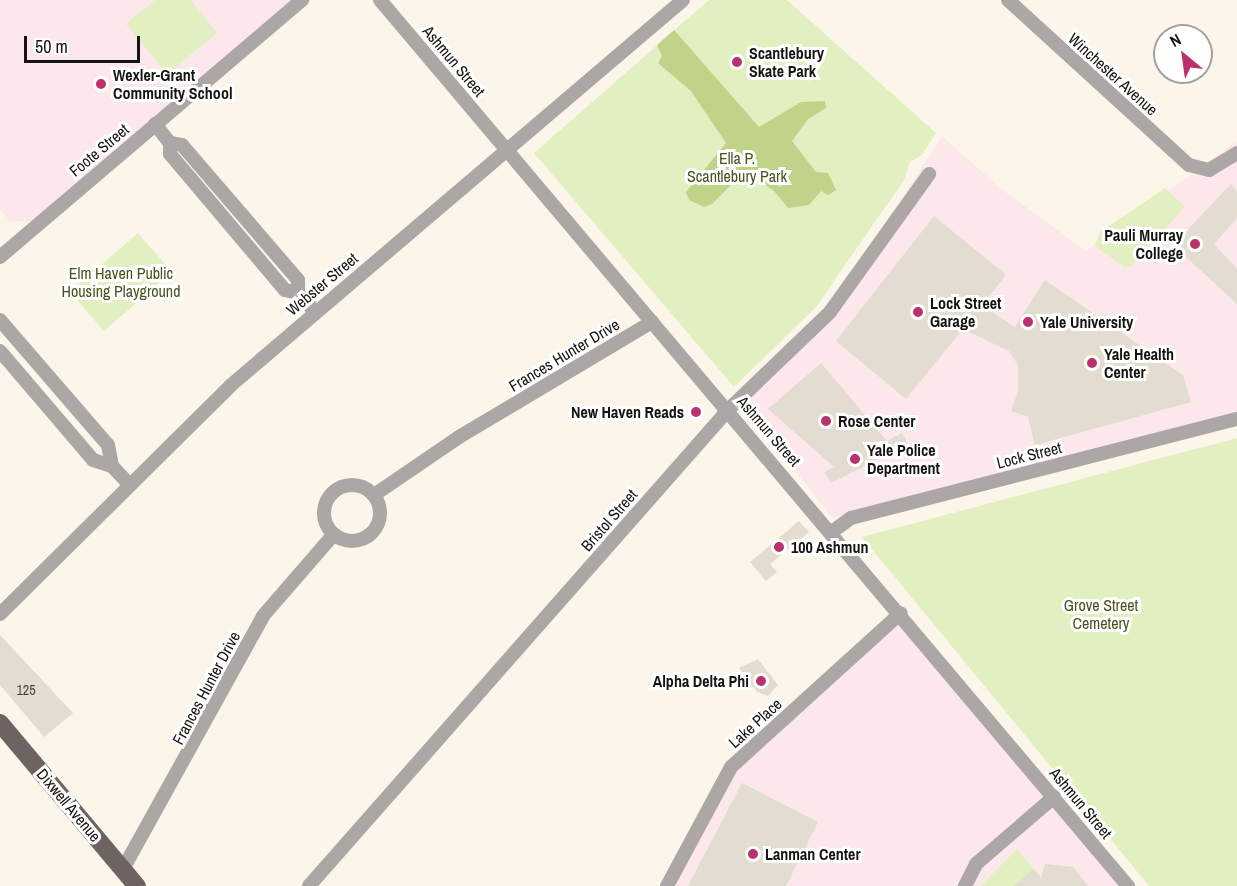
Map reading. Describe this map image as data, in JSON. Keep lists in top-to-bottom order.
{
  "streets": {
    "main road": ["Dixwell Avenue"],
    "street": [
      "Ashmun Street",
      "Winchester Avenue",
      "Foote Street",
      "Webster Street",
      "Frances Hunter Drive",
      "Lock Street",
      "Bristol Street",
      "Lake Place"
    ]
  },
  "crossings": [
    ["Ashmun Street", "Webster Street"],
    ["Ashmun Street", "Frances Hunter Drive"],
    ["Ashmun Street", "Lock Street"],
    ["Ashmun Street", "Bristol Street"],
    ["Ashmun Street", "Lake Place"],
    ["Frances Hunter Drive", "Dixwell Avenue"]
  ],
  "parks": ["Ella P. Scantlebury Park", "Elm Haven Public Housing Playground", "Grove Street Cemetery"],
  "places": [
    "Scantlebury Skate Park",
    "Wexler-Grant Community School",
    "Pauli Murray College",
    "Lock Street Garage",
    "Yale University",
    "Yale Health Center",
    "New Haven Reads",
    "Rose Center",
    "Yale Police Department",
    "100 Ashmun",
    "Alpha Delta Phi",
    "Lanman Center"
  ],
  "house_numbers": ["125"],
  "scale_bar": "50 m",
  "north": "top left"
}
